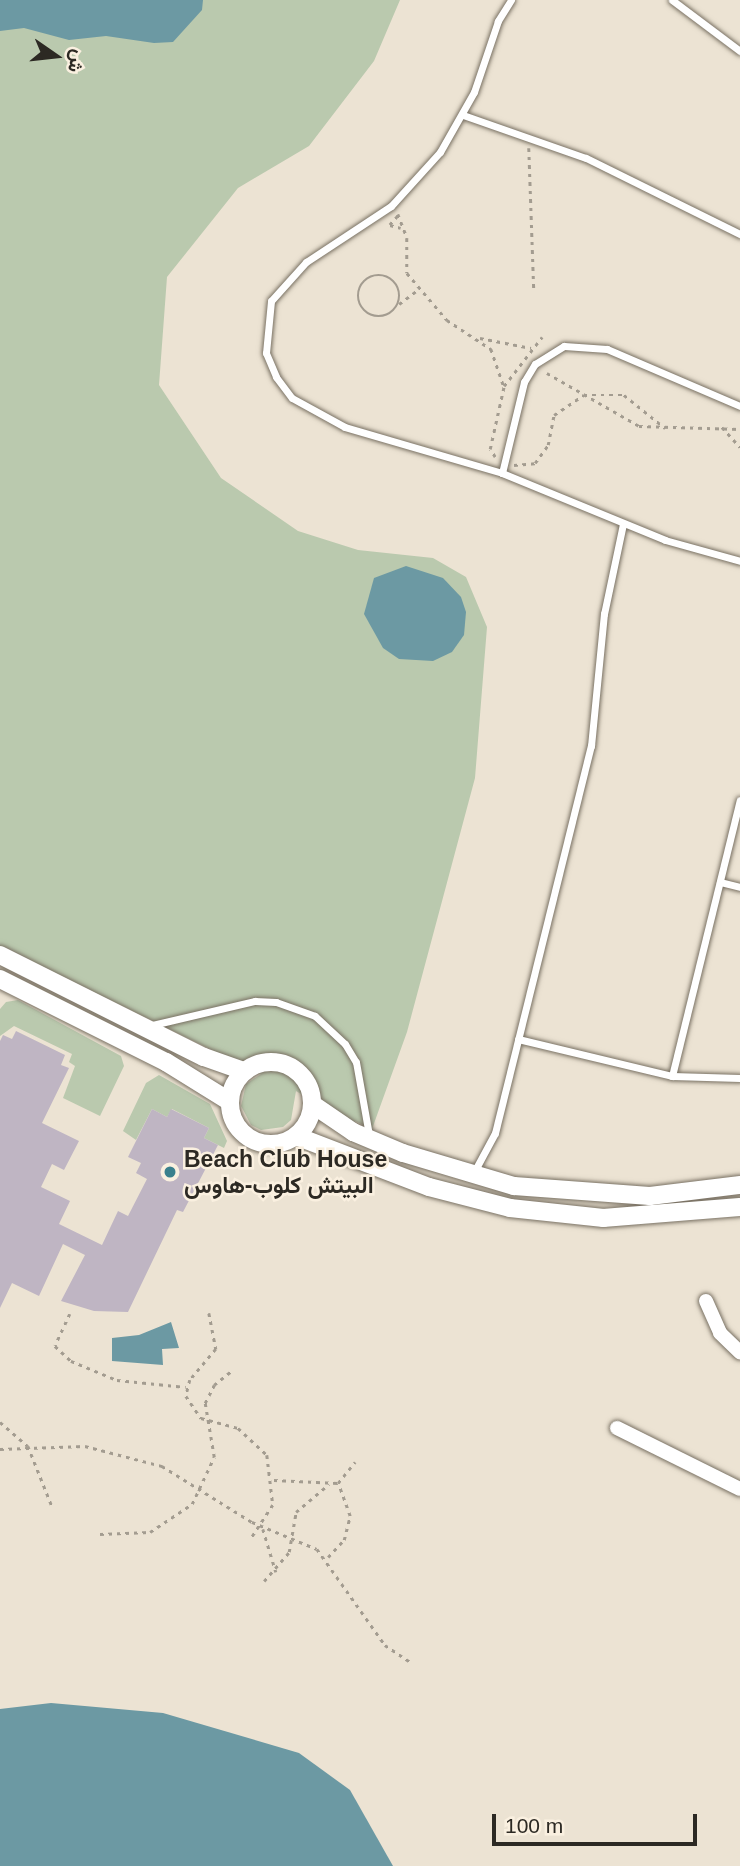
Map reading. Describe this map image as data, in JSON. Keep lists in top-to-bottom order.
{
  "places": ["Beach Club House البيتش كلوب-هاوس"],
  "scale_bar": "100 m",
  "north": "right"
}
